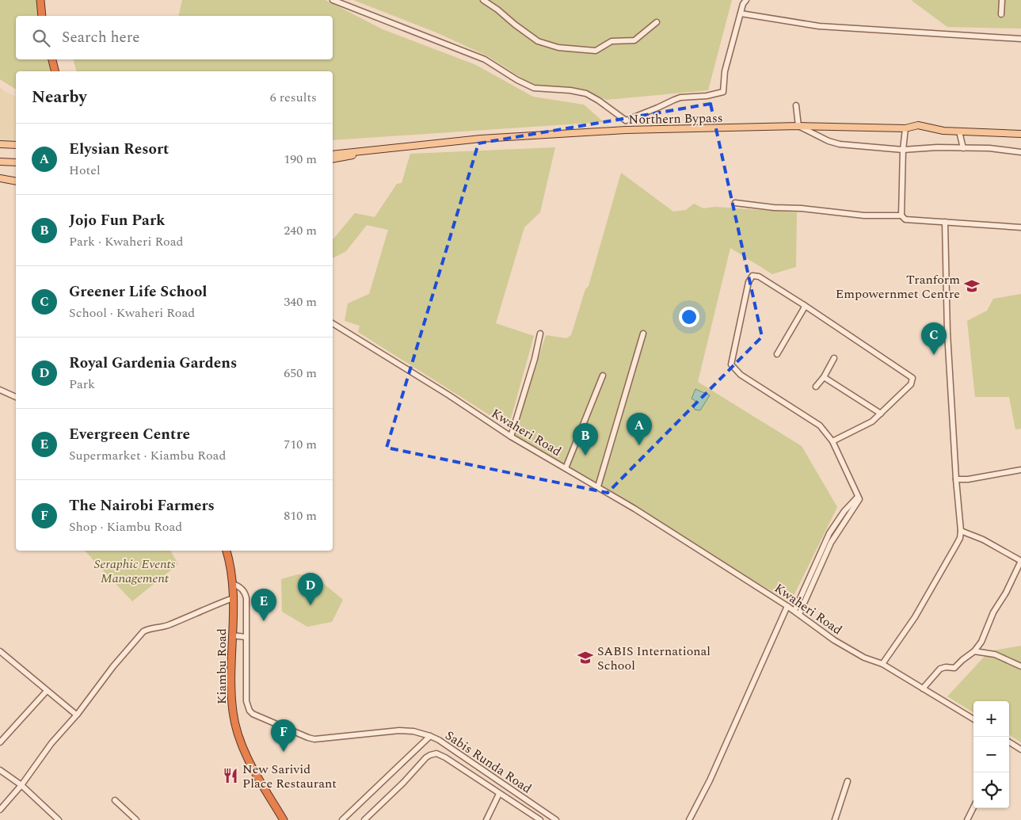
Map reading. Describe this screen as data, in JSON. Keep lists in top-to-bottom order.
{
  "streets": {
    "highway": ["Kiambu Road"],
    "main road": ["Northern Bypass"],
    "street": ["Kwaheri Road", "Sabis Runda Road"]
  },
  "parks": ["Seraphic Events Management"],
  "places": {
    "school or university": ["Tranform Empowernmet Centre", "SABIS International School"],
    "restaurant": ["New Sarivid Place Restaurant"]
  },
  "page": {
    "search": "Search here",
    "heading": ["Nearby", "6 results"],
    "list": [
      {
        "mark": "A",
        "name": "Elysian Resort",
        "note": "Hotel",
        "value": "190 m"
      },
      {
        "mark": "B",
        "name": "Jojo Fun Park",
        "note": "Park · Kwaheri Road",
        "value": "240 m"
      },
      {
        "mark": "C",
        "name": "Greener Life School",
        "note": "School · Kwaheri Road",
        "value": "340 m"
      },
      {
        "mark": "D",
        "name": "Royal Gardenia Gardens",
        "note": "Park",
        "value": "650 m"
      },
      {
        "mark": "E",
        "name": "Evergreen Centre",
        "note": "Supermarket · Kiambu Road",
        "value": "710 m"
      },
      {
        "mark": "F",
        "name": "The Nairobi Farmers",
        "note": "Shop · Kiambu Road",
        "value": "810 m"
      }
    ],
    "pins": [
      "C",
      "A",
      "B",
      "D",
      "E",
      "F"
    ],
    "map_buttons": ["+", "−"]
  }
}
